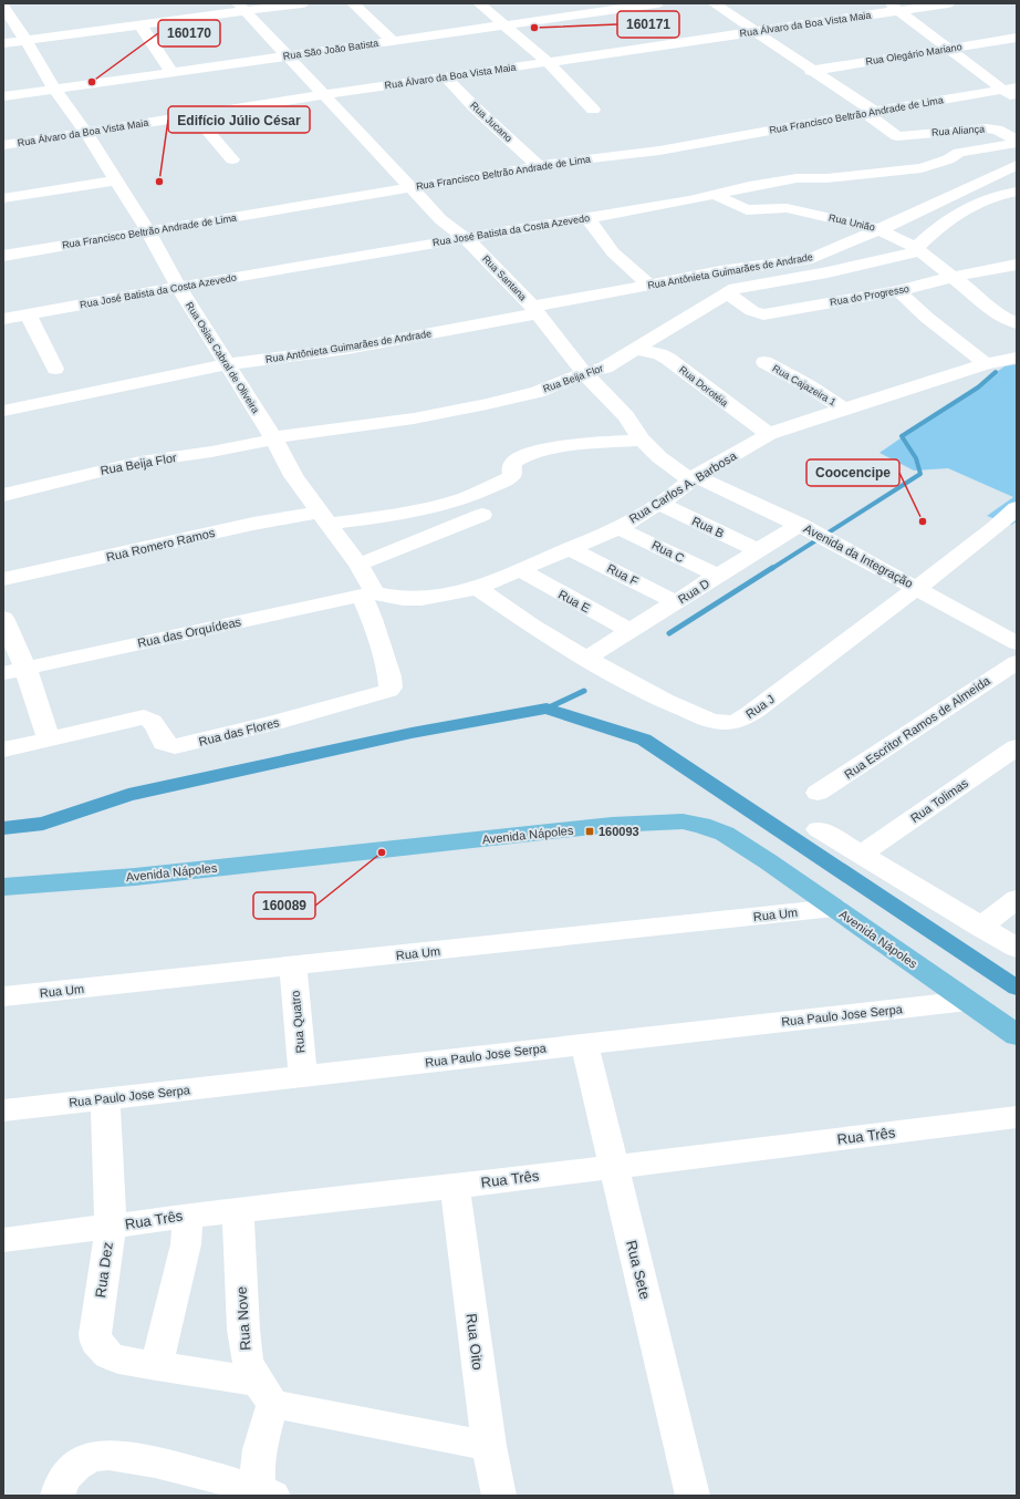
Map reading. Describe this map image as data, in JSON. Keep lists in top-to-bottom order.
{
  "streets": {
    "main road": ["Avenida Nápoles"],
    "street": [
      "Rua Álvaro da Boa Vista Maia",
      "Rua São João Batista",
      "Rua Olegário Mariano",
      "Rua Francisco Beltrão Andrade de Lima",
      "Rua Jucano",
      "Rua Aliança",
      "Rua União",
      "Rua José Batista da Costa Azevedo",
      "Rua Antônieta Guimarães de Andrade",
      "Rua Santana",
      "Rua do Progresso",
      "Rua Osias Cabral de Oliveira",
      "Rua Beija Flor",
      "Rua Cajazeira 1",
      "Rua Dorotéia",
      "Rua Carlos A. Barbosa",
      "Rua B",
      "Rua Romero Ramos",
      "Rua C",
      "Avenida da Integração",
      "Rua F",
      "Rua D",
      "Rua E",
      "Rua das Orquídeas",
      "Rua J",
      "Rua Escritor Ramos de Almeida",
      "Rua das Flores",
      "Rua Tolimas",
      "Rua Um",
      "Rua Paulo Jose Serpa",
      "Rua Quatro",
      "Rua Três",
      "Rua Dez",
      "Rua Sete",
      "Rua Nove",
      "Rua Oito"
    ]
  },
  "crossings": [
    ["Rua Álvaro da Boa Vista Maia", "Rua Jucano"],
    ["Rua Álvaro da Boa Vista Maia", "Rua Santana"],
    ["Rua Álvaro da Boa Vista Maia", "Rua Osias Cabral de Oliveira"],
    ["Rua São João Batista", "Rua Santana"],
    ["Rua São João Batista", "Rua Osias Cabral de Oliveira"],
    ["Rua Francisco Beltrão Andrade de Lima", "Rua Jucano"],
    ["Rua Francisco Beltrão Andrade de Lima", "Rua Aliança"],
    ["Rua Francisco Beltrão Andrade de Lima", "Rua Santana"],
    ["Rua Francisco Beltrão Andrade de Lima", "Rua Osias Cabral de Oliveira"],
    ["Rua Aliança", "Rua José Batista da Costa Azevedo"],
    ["Rua União", "Rua José Batista da Costa Azevedo"],
    ["Rua União", "Rua Antônieta Guimarães de Andrade"],
    ["Rua União", "Rua do Progresso"],
    ["Rua União", "Rua Beija Flor"],
    ["Rua José Batista da Costa Azevedo", "Rua Santana"],
    ["Rua José Batista da Costa Azevedo", "Rua Osias Cabral de Oliveira"],
    ["Rua Antônieta Guimarães de Andrade", "Rua Santana"],
    ["Rua Antônieta Guimarães de Andrade", "Rua do Progresso"],
    ["Rua Antônieta Guimarães de Andrade", "Rua Osias Cabral de Oliveira"],
    ["Rua Santana", "Rua Beija Flor"],
    ["Rua Santana", "Rua Carlos A. Barbosa"],
    ["Rua Santana", "Rua Romero Ramos"],
    ["Rua Santana", "Avenida da Integração"],
    ["Rua do Progresso", "Rua Beija Flor"],
    ["Rua Osias Cabral de Oliveira", "Rua Beija Flor"],
    ["Rua Osias Cabral de Oliveira", "Rua Carlos A. Barbosa"],
    ["Rua Osias Cabral de Oliveira", "Rua Romero Ramos"],
    ["Rua Osias Cabral de Oliveira", "Rua das Orquídeas"],
    ["Rua Osias Cabral de Oliveira", "Rua das Flores"],
    ["Rua Beija Flor", "Rua Dorotéia"],
    ["Rua Cajazeira 1", "Rua Carlos A. Barbosa"],
    ["Rua Dorotéia", "Rua Carlos A. Barbosa"],
    ["Rua Carlos A. Barbosa", "Rua B"],
    ["Rua Carlos A. Barbosa", "Rua C"],
    ["Rua Carlos A. Barbosa", "Avenida da Integração"],
    ["Rua Carlos A. Barbosa", "Rua F"],
    ["Rua Carlos A. Barbosa", "Rua E"],
    ["Rua Carlos A. Barbosa", "Rua das Orquídeas"],
    ["Rua Carlos A. Barbosa", "Rua J"],
    ["Rua Carlos A. Barbosa", "Rua das Flores"],
    ["Rua B", "Rua D"],
    ["Rua C", "Rua D"],
    ["Avenida da Integração", "Rua D"],
    ["Avenida da Integração", "Rua J"],
    ["Rua F", "Rua D"],
    ["Rua D", "Rua E"],
    ["Rua D", "Rua J"],
    ["Rua das Orquídeas", "Rua das Flores"],
    ["Avenida Nápoles", "Rua Um"],
    ["Avenida Nápoles", "Rua Paulo Jose Serpa"],
    ["Rua Um", "Rua Quatro"],
    ["Rua Paulo Jose Serpa", "Rua Quatro"],
    ["Rua Paulo Jose Serpa", "Rua Dez"],
    ["Rua Paulo Jose Serpa", "Rua Sete"],
    ["Rua Três", "Rua Dez"],
    ["Rua Três", "Rua Sete"],
    ["Rua Três", "Rua Nove"],
    ["Rua Três", "Rua Oito"]
  ],
  "places": {
    "other": [
      "160171",
      "160170",
      "Edifício Júlio César",
      "Coocencipe",
      "160089"
    ],
    "transit": ["160093"]
  }
}
